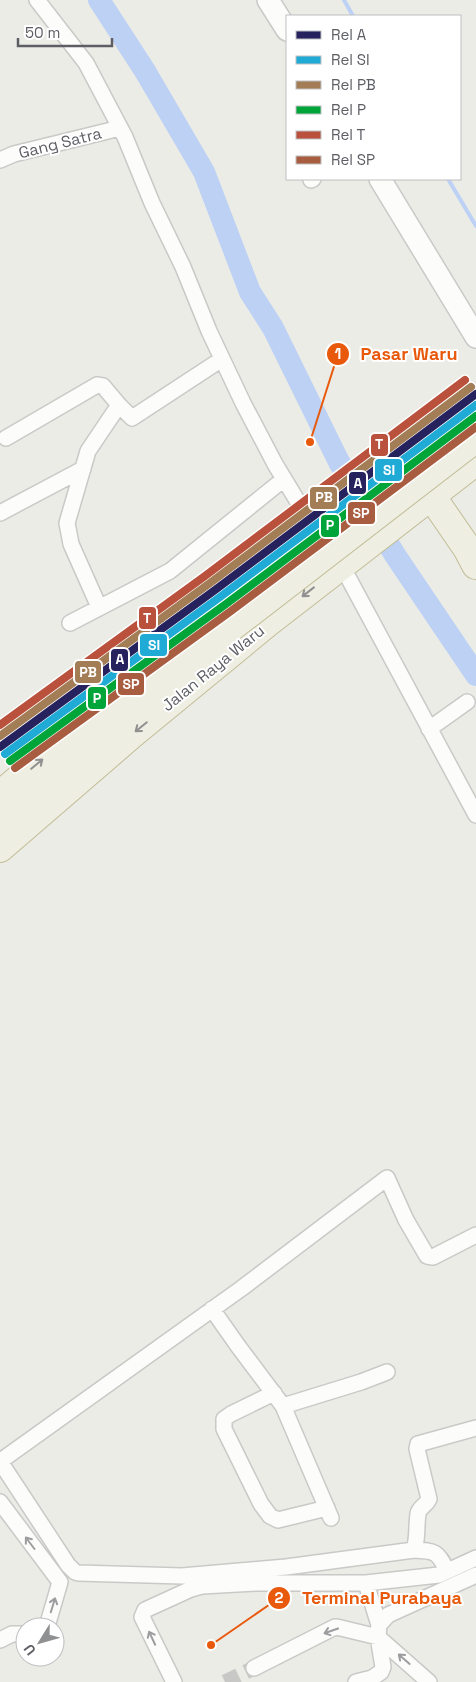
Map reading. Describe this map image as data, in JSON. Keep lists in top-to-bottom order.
{
  "streets": {
    "highway": ["Jalan Raya Waru"],
    "street": ["Gang Satra"]
  },
  "places": ["Pasar Waru", "Terminal Purabaya"],
  "lines": [
    "rail line T",
    "rail line PB",
    "rail line A",
    "rail line SI",
    "rail line P",
    "rail line SP"
  ],
  "legend": [
    "Rel A",
    "Rel SI",
    "Rel PB",
    "Rel P",
    "Rel T",
    "Rel SP"
  ],
  "scale_bar": "50 m",
  "north": "bottom left"
}
